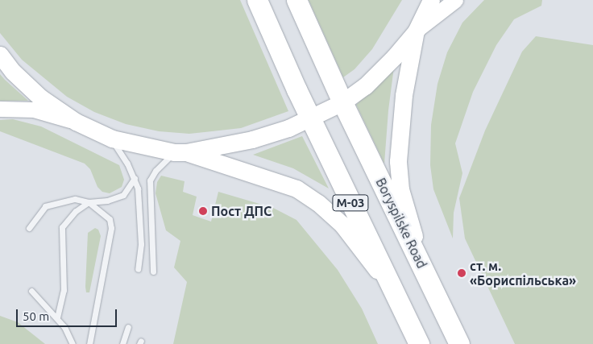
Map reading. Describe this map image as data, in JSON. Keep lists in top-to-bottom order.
{
  "streets": {
    "highway": ["М-03", "Boryspilske Road"]
  },
  "places": ["Пост ДПС", "ст. м. «Бориспільська»"],
  "scale_bar": "50 m"
}
